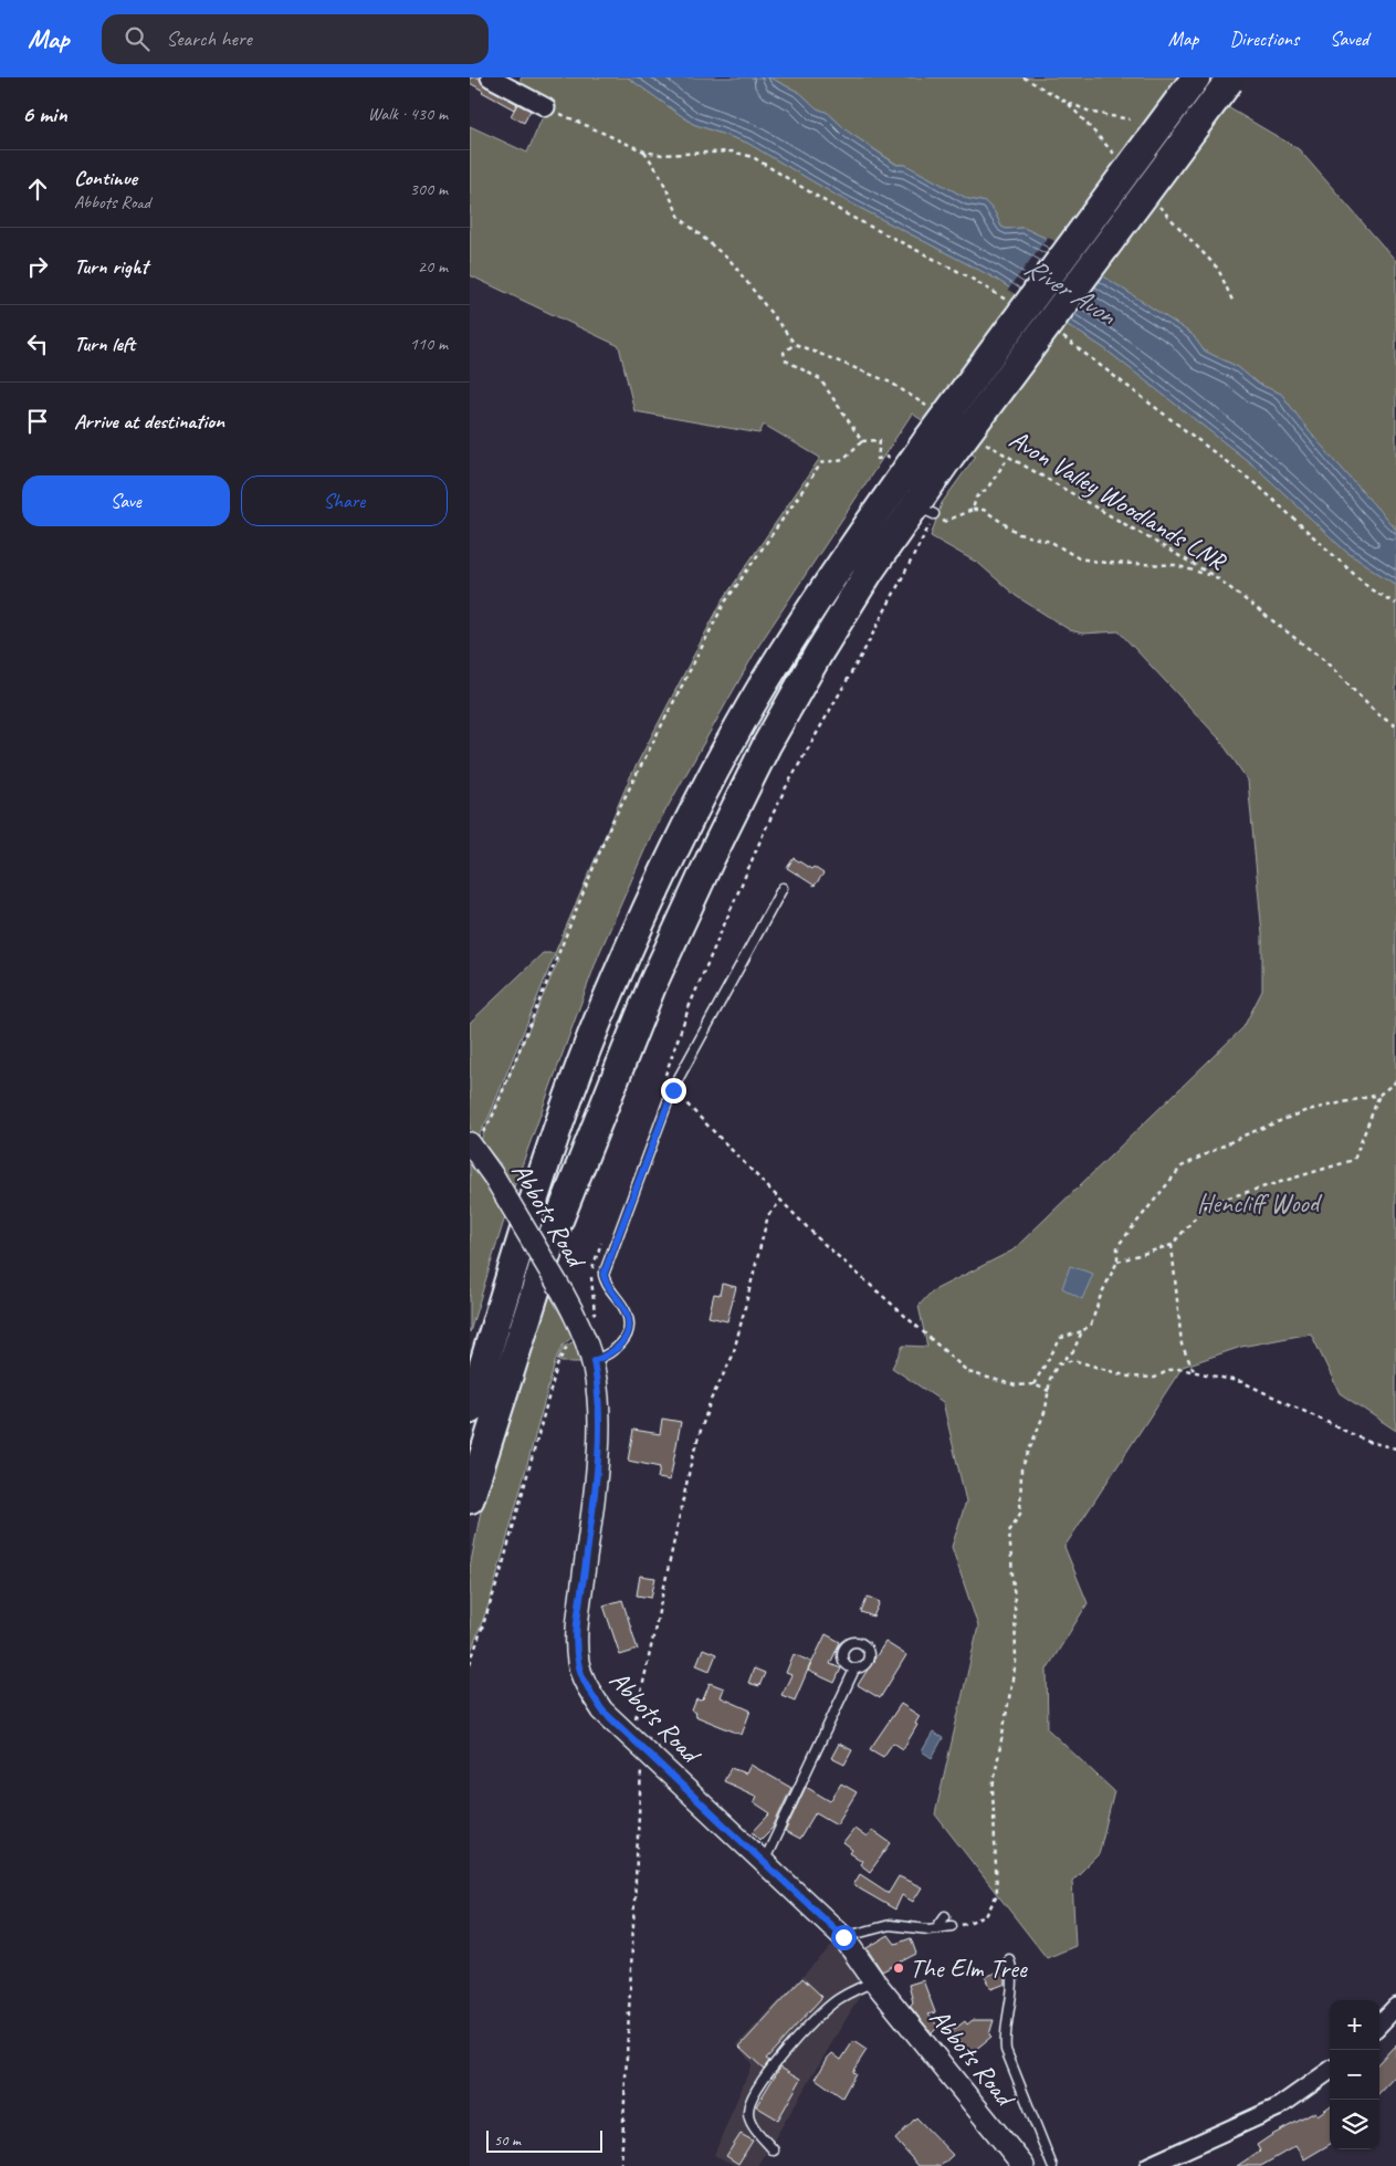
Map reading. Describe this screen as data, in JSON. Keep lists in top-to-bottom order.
{
  "streets": {
    "street": ["Abbots Road"],
    "path": ["Avon Valley Woodlands LNR"]
  },
  "water": ["River Avon"],
  "parks": ["Hencliff Wood"],
  "places": ["The Elm Tree"],
  "scale_bar": "50 m",
  "page": {
    "header": "Map",
    "search": "Search here",
    "nav": ["Map", "Directions", "Saved"],
    "heading": ["6 min", "Walk · 430 m"],
    "list": [
      ["Continue", "Abbots Road", "300 m"],
      ["Turn right", "20 m"],
      ["Turn left", "110 m"],
      "Arrive at destination"
    ],
    "buttons": ["Save", "Share"],
    "map_buttons": ["+", "−"],
    "scale": "50 m"
  }
}
